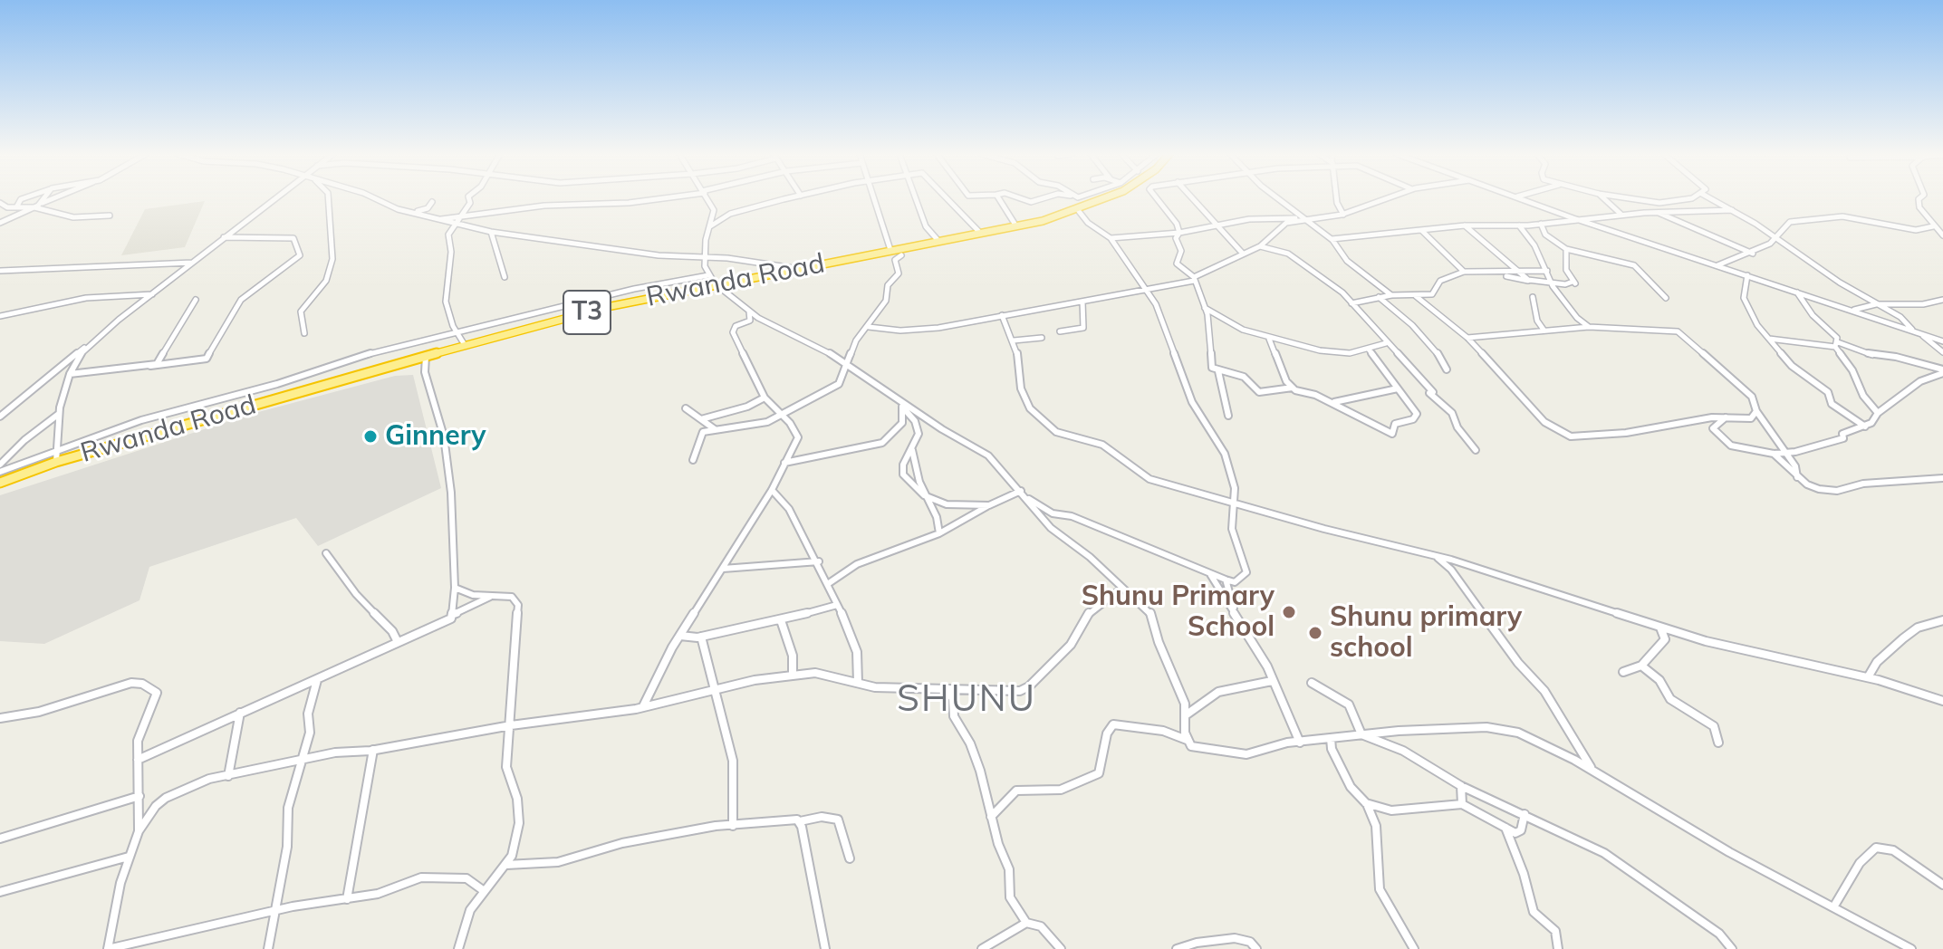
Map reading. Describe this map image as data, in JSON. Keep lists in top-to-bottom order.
{
  "streets": {
    "highway": ["Rwanda Road", "T3"]
  },
  "districts": ["SHUNU"],
  "places": ["Ginnery", "Shunu Primary School", "Shunu primary school"]
}
